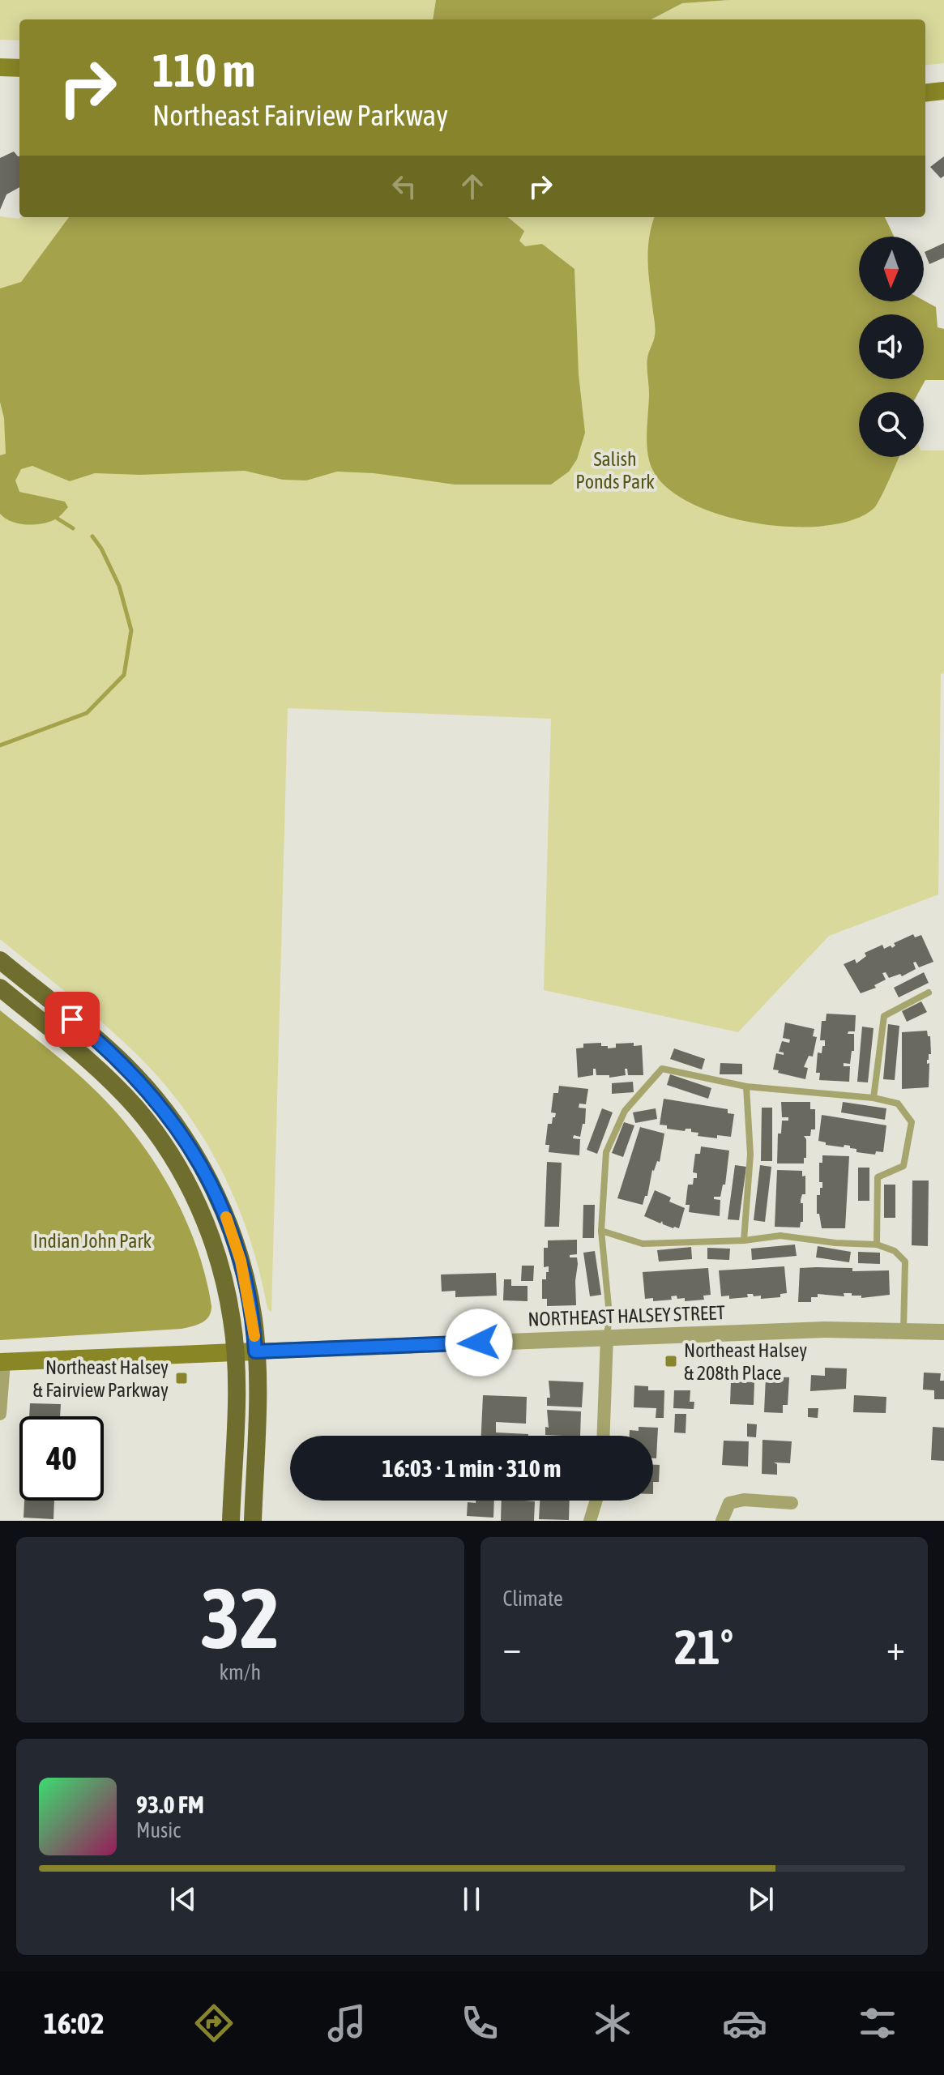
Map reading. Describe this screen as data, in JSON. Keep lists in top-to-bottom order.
{
  "streets": {
    "main road": ["NORTHEAST HALSEY STREET"]
  },
  "parks": ["Salish Ponds Park", "Indian John Park"],
  "places": {
    "transit": ["Northeast Halsey & 208th Place", "Northeast Halsey & Fairview Parkway"]
  },
  "north": "bottom",
  "page": {
    "turn": ["110 m", "Northeast Fairview Parkway"],
    "limit": "40",
    "trip": "16:03 · 1 min · 310 m",
    "tile": [
      ["32", "km/h"],
      "Climate"
    ],
    "heat": ["−", "21°", "+"],
    "song": ["93.0 FM", "Music"],
    "tabs": "16:02"
  }
}
